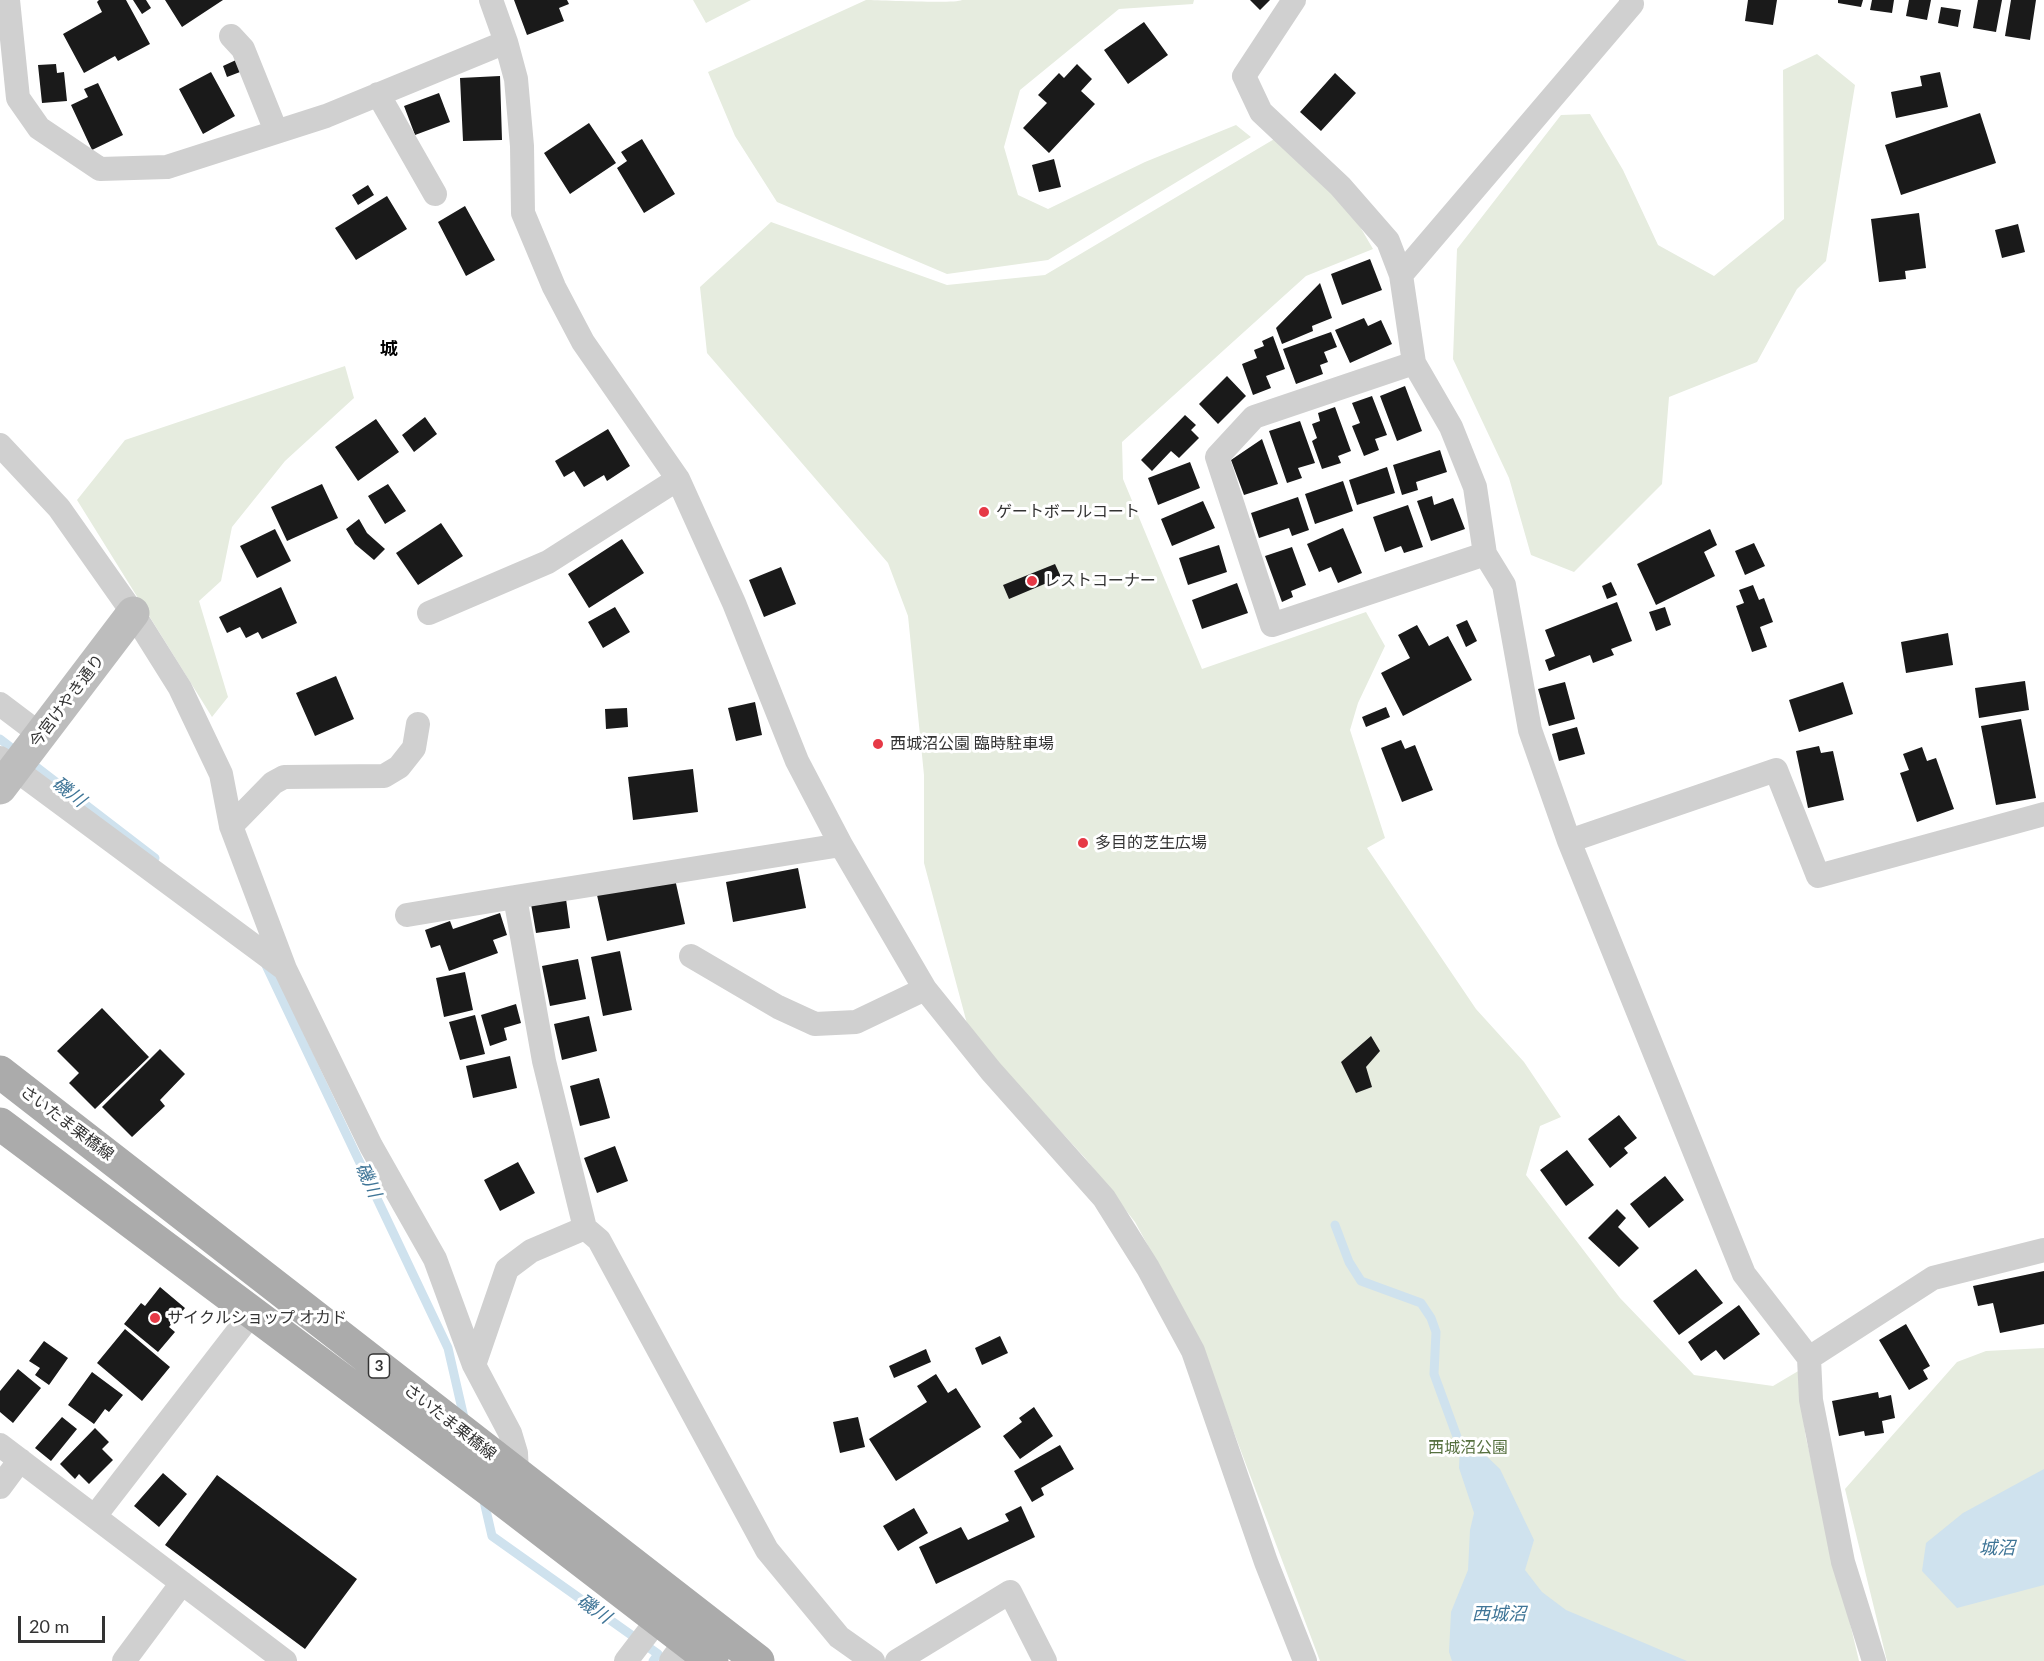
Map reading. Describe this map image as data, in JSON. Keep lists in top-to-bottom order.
{
  "streets": {
    "main road": ["さいたま栗橋線", "3"],
    "street": ["今宮けやき通り"]
  },
  "districts": ["城"],
  "water": ["磯川", "城沼", "西城沼"],
  "parks": ["西城沼公園"],
  "places": [
    "ゲートボールコート",
    "レストコーナー",
    "西城沼公園 臨時駐車場",
    "多目的芝生広場",
    "サイクルショップ オカド"
  ],
  "scale_bar": "20 m"
}
